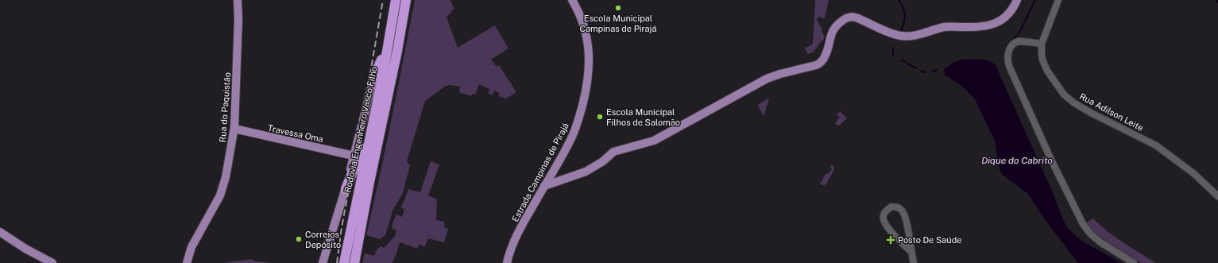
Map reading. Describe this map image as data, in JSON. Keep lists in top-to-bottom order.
{
  "streets": {
    "highway": ["Rodovia Engenheiro Vasco Filho"],
    "main road": ["Rua do Paquistão", "Travessa Oma", "Estrada Campinas de Pirajá"],
    "street": ["Rua Adilson Leite"]
  },
  "crossings": [
    ["Rua do Paquistão", "Travessa Oma"],
    ["Rodovia Engenheiro Vasco Filho", "Travessa Oma"]
  ],
  "water": ["Dique do Cabrito"],
  "places": {
    "other": ["Escola Municipal Campinas de Pirajá", "Escola Municipal Filhos de Salomão", "Correios Depósito"],
    "health": ["Posto De Saúde"]
  }
}
